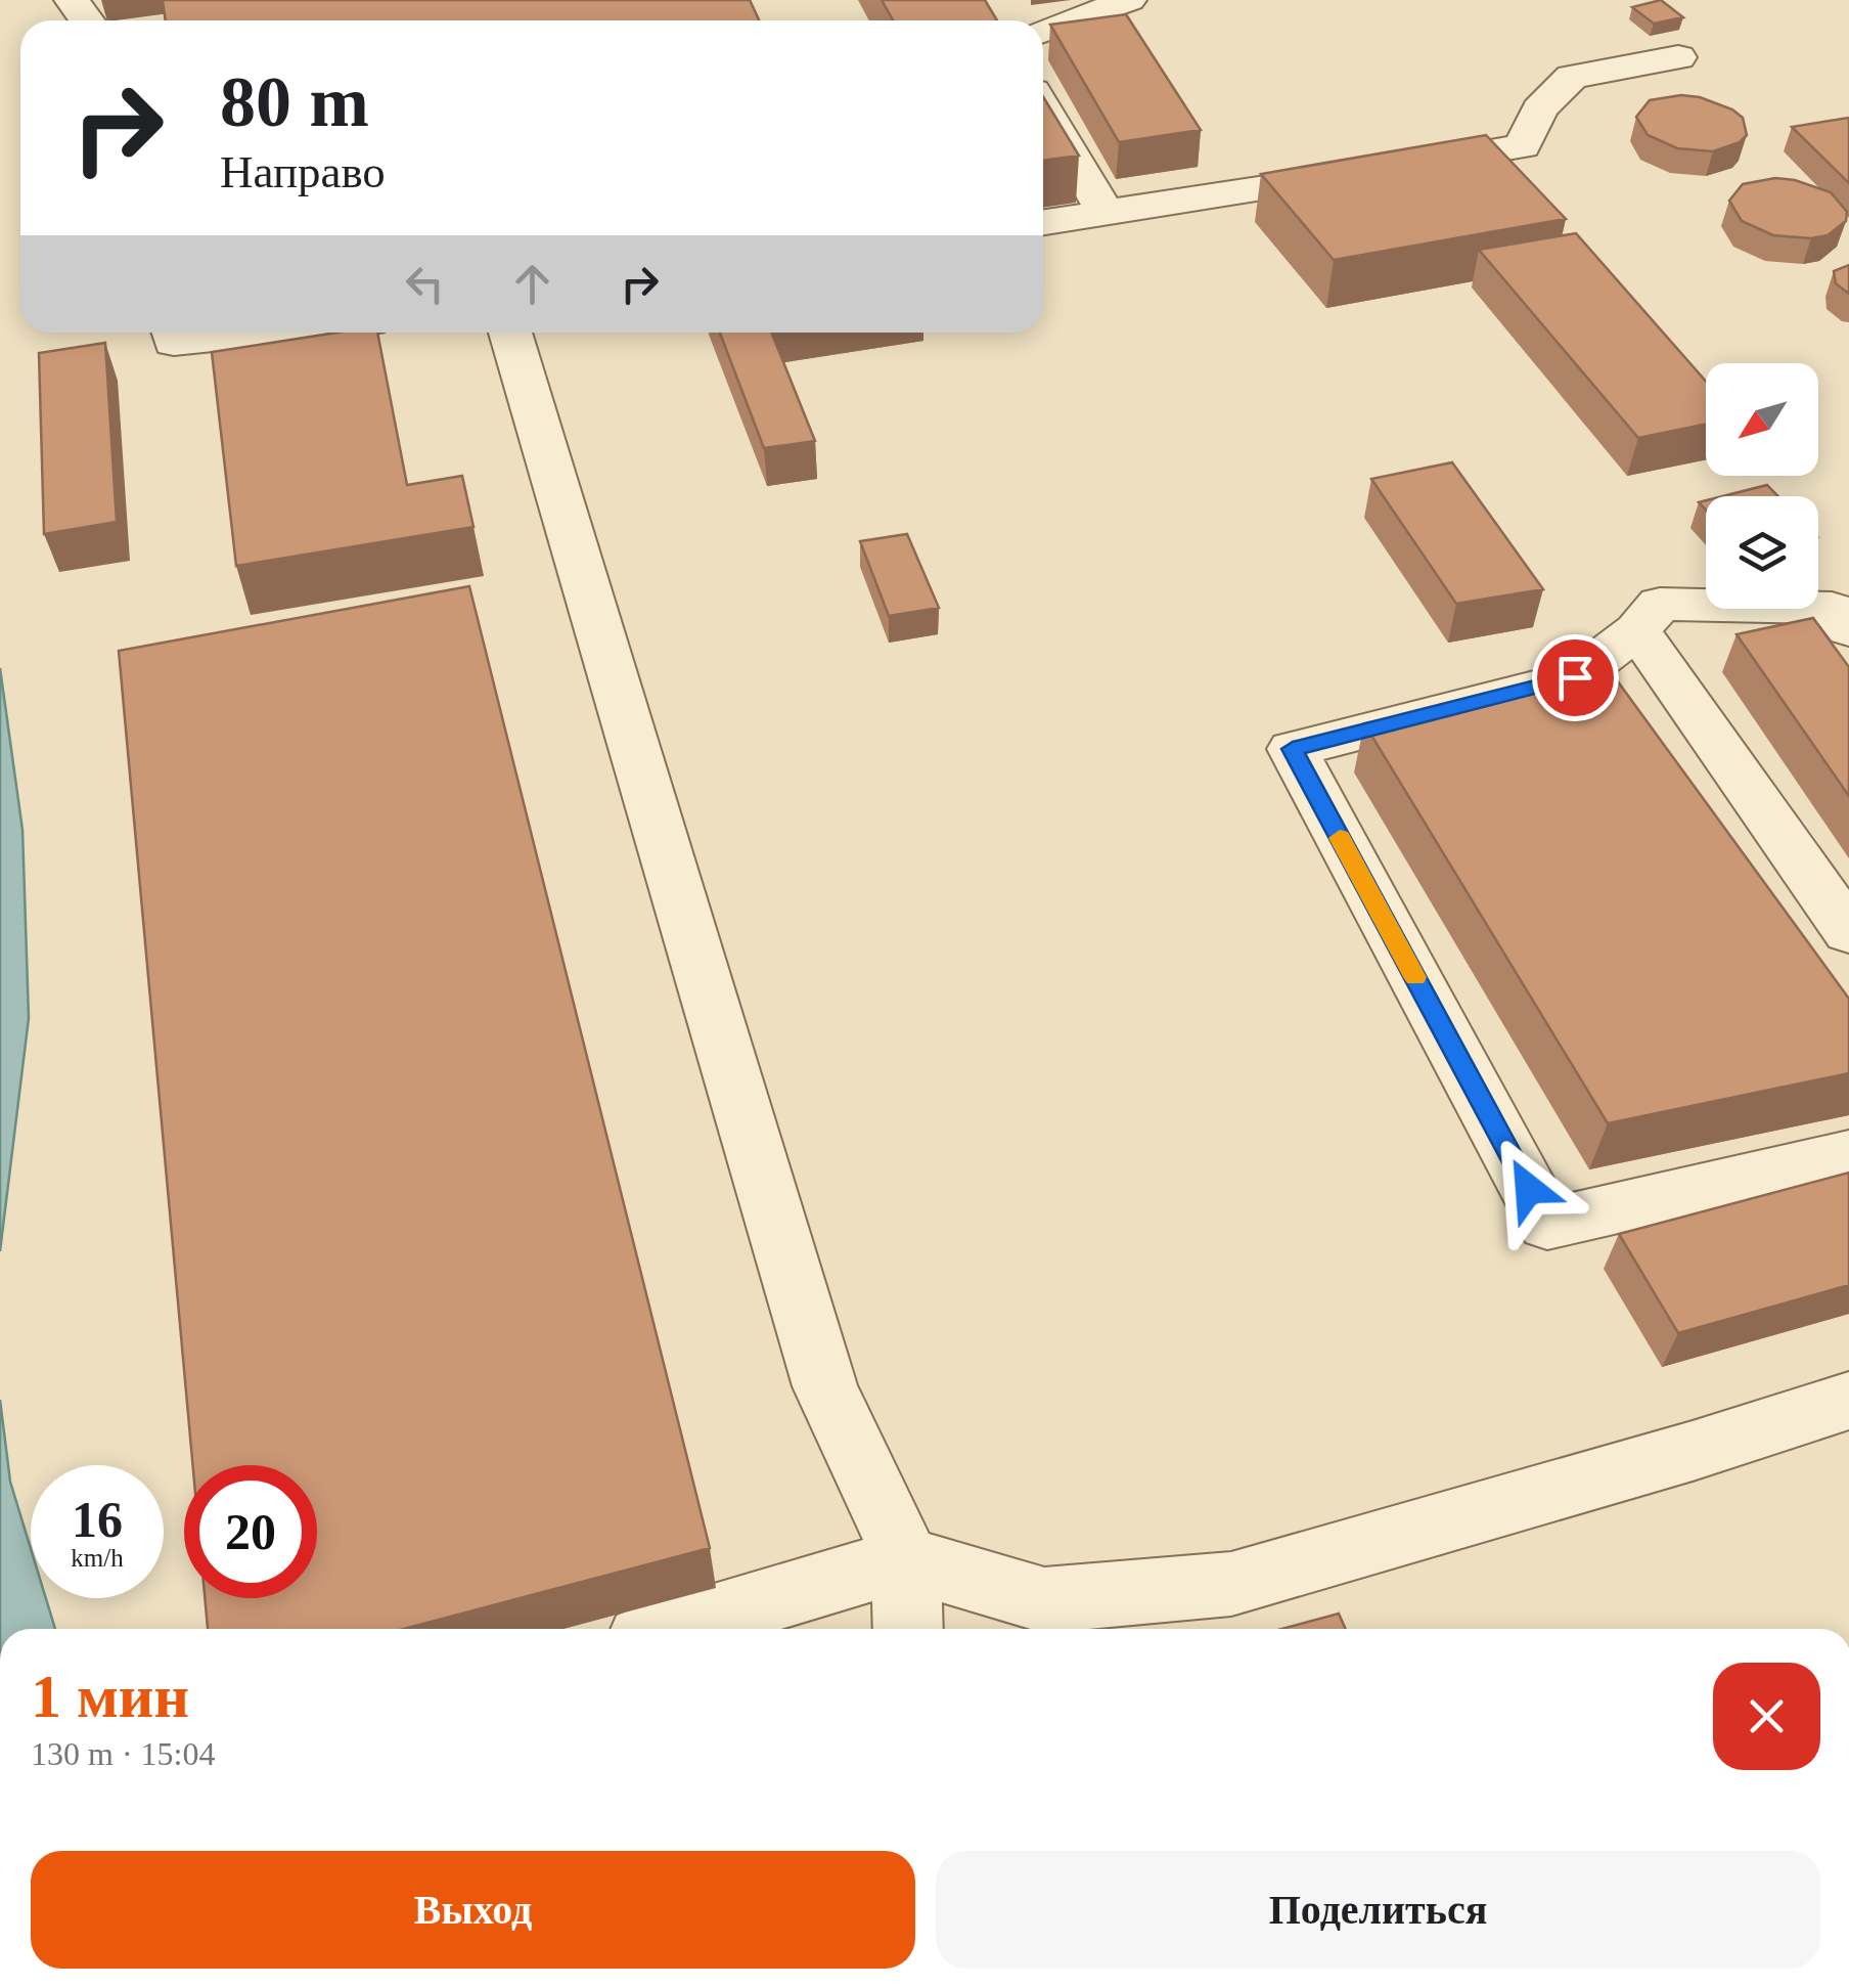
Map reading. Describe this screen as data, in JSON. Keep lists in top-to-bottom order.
{
  "north": "bottom left",
  "page": {
    "turn": ["80 m", "Направо"],
    "speed": "16 km/h",
    "limit": "20",
    "heading": ["1 мин", "130 m · 15:04"],
    "buttons": ["Выход", "Поделиться"]
  }
}
